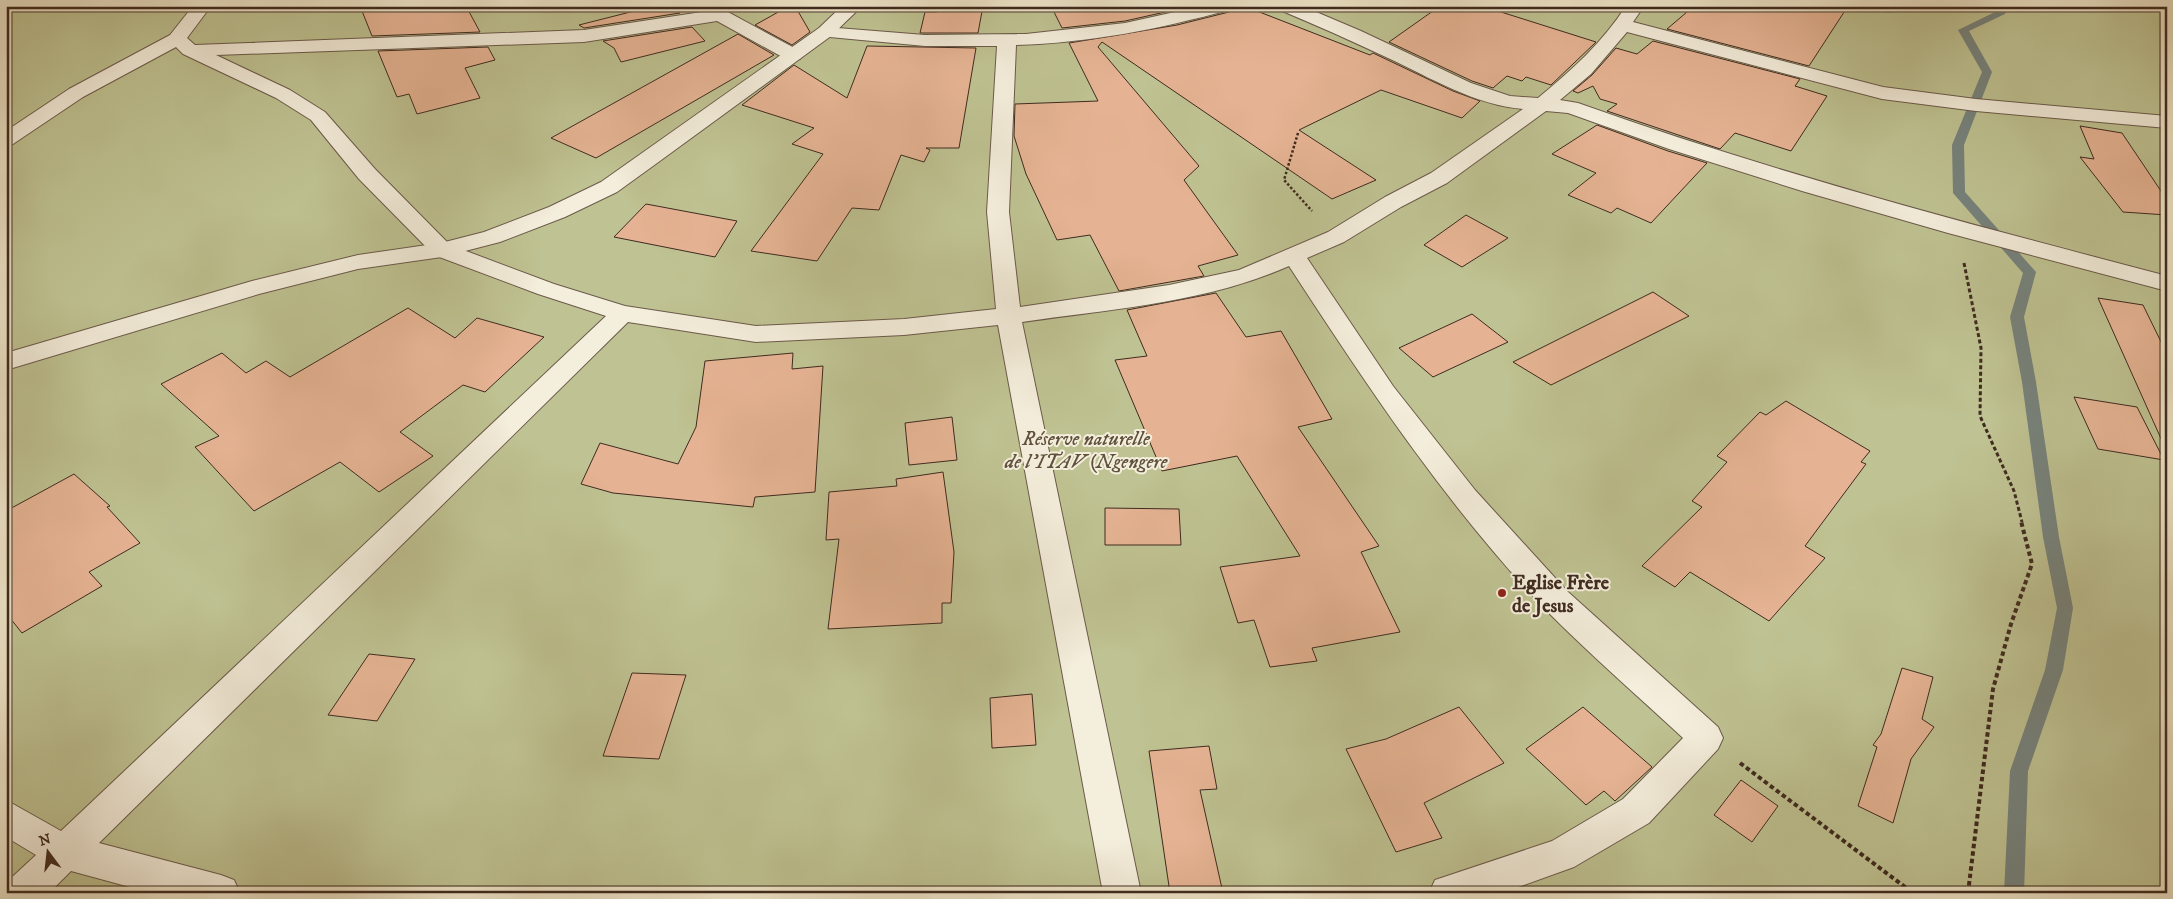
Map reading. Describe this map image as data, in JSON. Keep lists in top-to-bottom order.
{
  "parks": ["Réserve naturelle de l'ITAV (Ngengere"],
  "places": ["Eglise Frère de Jesus"],
  "north": "top"
}
